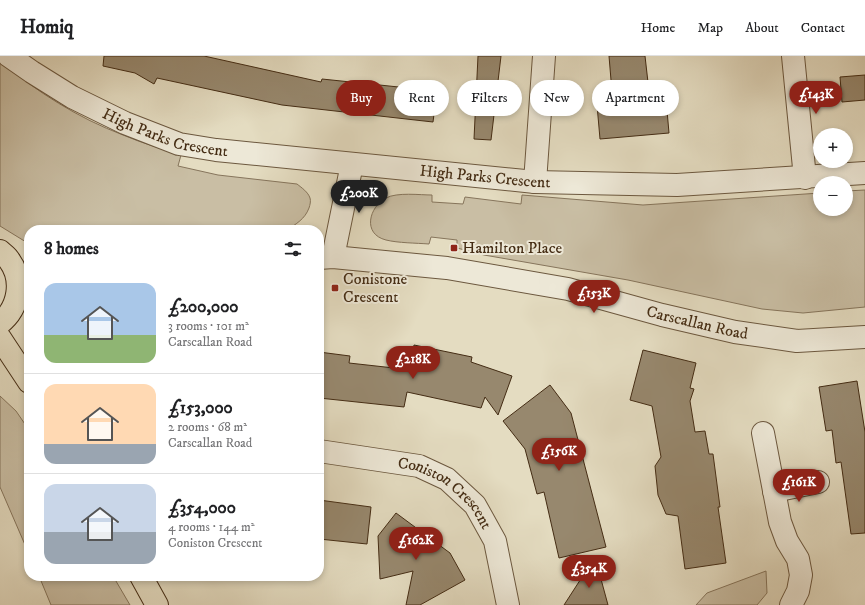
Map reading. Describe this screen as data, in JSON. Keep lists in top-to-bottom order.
{
  "streets": {
    "street": ["High Parks Crescent", "Carscallan Road", "Coniston Crescent"]
  },
  "places": {
    "transit": ["Hamilton Place", "Conistone Crescent"]
  },
  "page": {
    "header": "Homiq",
    "nav": [
      "Home",
      "Map",
      "About",
      "Contact"
    ],
    "chip": [
      "Buy",
      "Rent",
      "Filters",
      "New",
      "Apartment"
    ],
    "price": [
      "£143K",
      "£200K",
      "£153K",
      "£218K",
      "£156K",
      "£161K",
      "£162K",
      "£354K"
    ],
    "map_buttons": ["+", "−"],
    "heading": "8 homes",
    "list": [
      {
        "name": "£200,000",
        "note": "3 rooms · 101 m² · Carscallan Road"
      },
      {
        "name": "£153,000",
        "note": "2 rooms · 68 m² · Carscallan Road"
      },
      {
        "name": "£354,000",
        "note": "4 rooms · 144 m² · Coniston Crescent"
      }
    ]
  }
}
